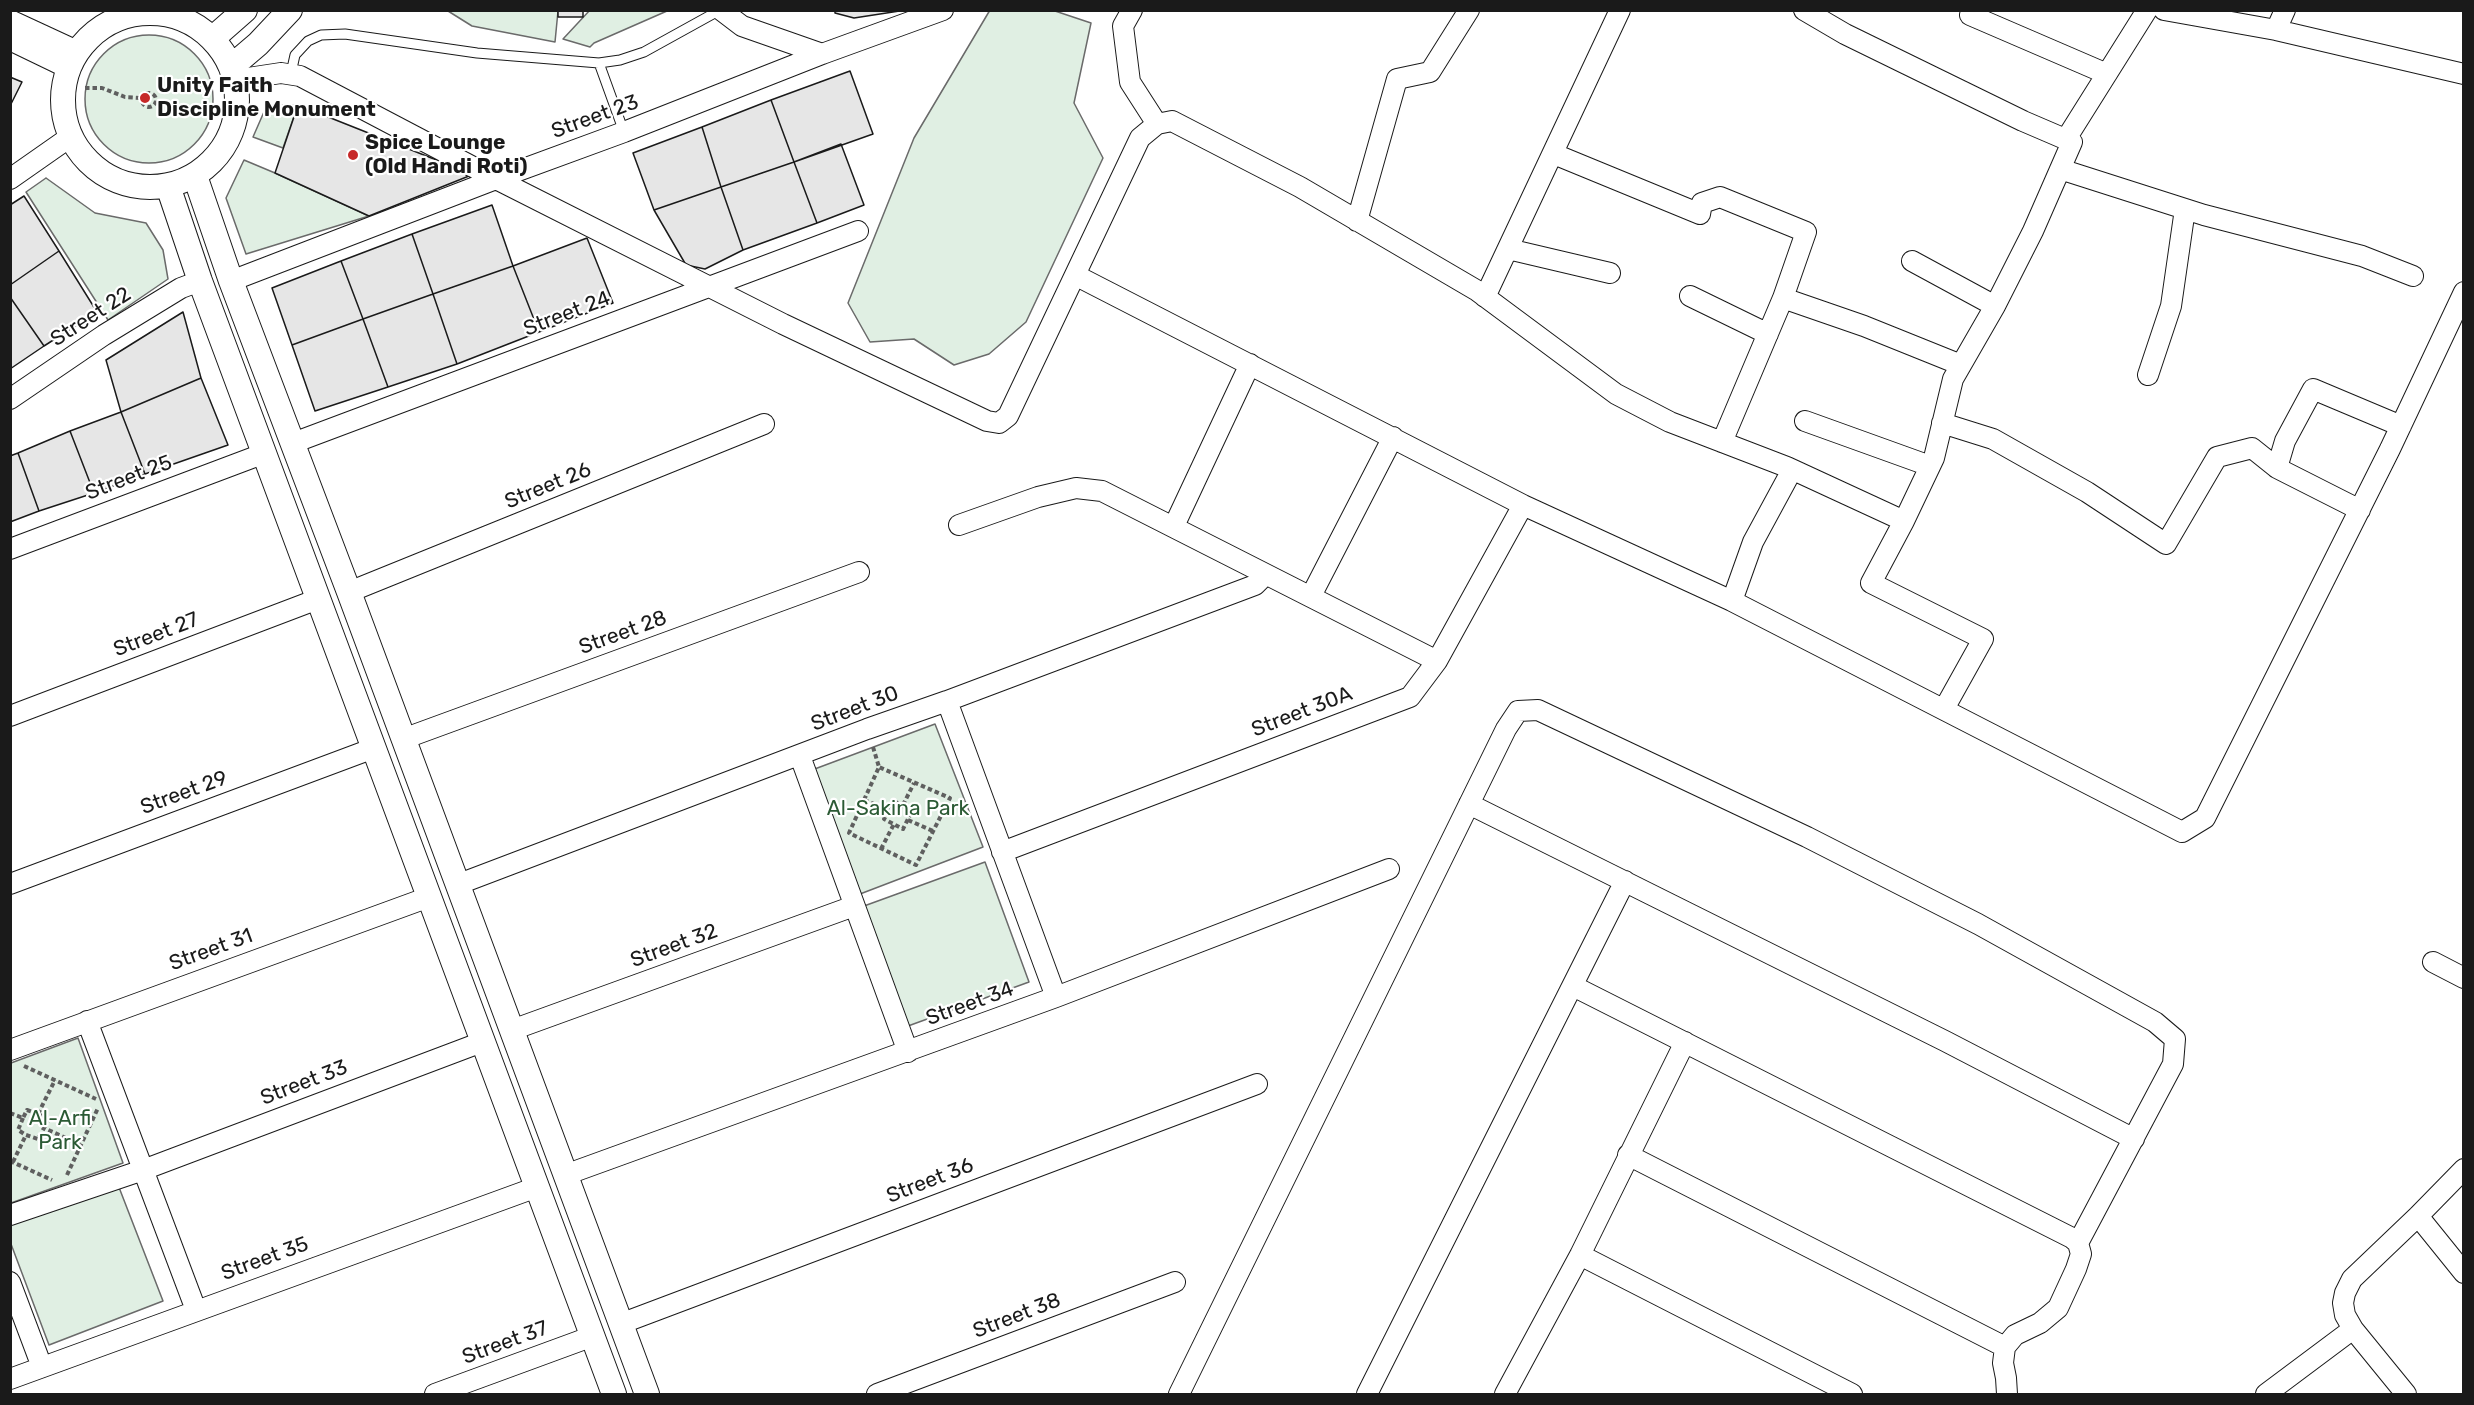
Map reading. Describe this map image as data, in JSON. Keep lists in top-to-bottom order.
{
  "streets": {
    "street": [
      "Street 23",
      "Street 24",
      "Street 22",
      "Street 25",
      "Street 26",
      "Street 28",
      "Street 27",
      "Street 30",
      "Street 30A",
      "Street 29",
      "Street 32",
      "Street 31",
      "Street 34",
      "Street 33",
      "Street 36",
      "Street 35",
      "Street 38",
      "Street 37"
    ]
  },
  "parks": ["Al-Sakina Park", "Al-Arfi Park"],
  "places": ["Unity Faith Discipline Monument", "Spice Lounge (Old Handi Roti)"]
}
